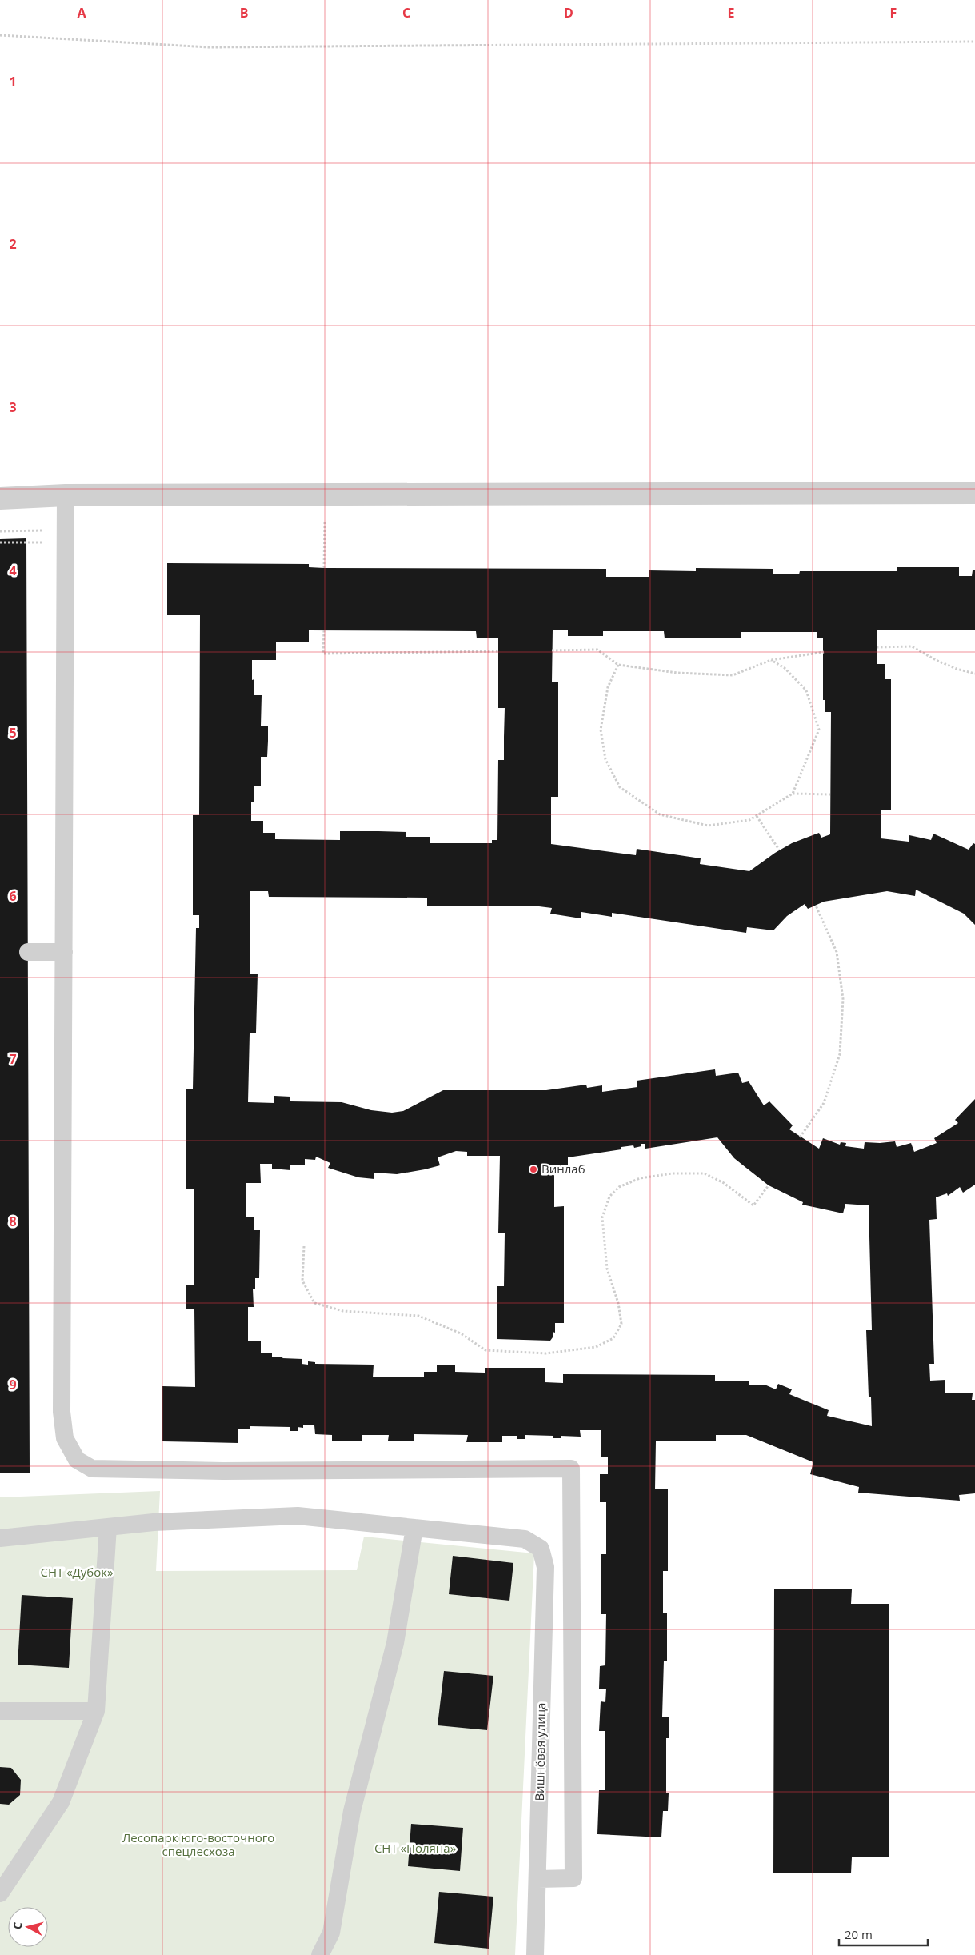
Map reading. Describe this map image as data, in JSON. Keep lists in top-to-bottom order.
{
  "streets": {
    "lane": ["Вишнёвая улица"]
  },
  "parks": ["СНТ «Дубок»", "Лесопарк юго-восточного спецлесхоза", "СНТ «Поляна»"],
  "places": ["Винлаб"],
  "scale_bar": "20 m",
  "north": "left",
  "grid": {
    "columns": [
      "A",
      "B",
      "C",
      "D",
      "E",
      "F"
    ],
    "rows": [
      "1",
      "2",
      "3",
      "4",
      "5",
      "6",
      "7",
      "8",
      "9"
    ]
  }
}
